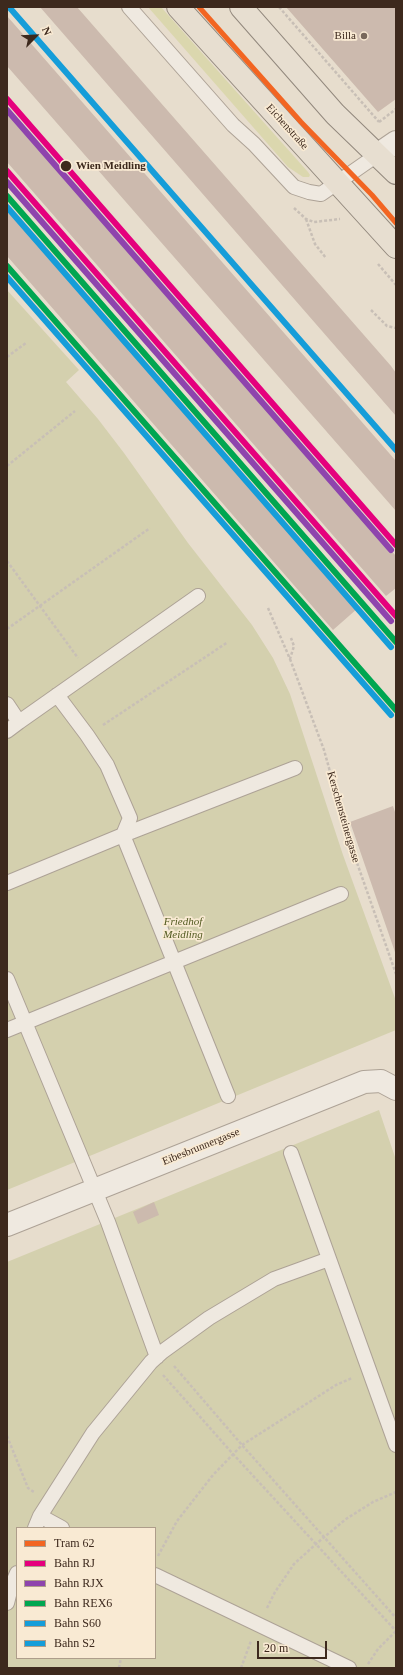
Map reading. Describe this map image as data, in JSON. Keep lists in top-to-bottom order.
{
  "streets": {
    "main road": ["Eichenstraße"],
    "street": ["Eibesbrunnergasse"],
    "path": ["Kerschensteinergasse"]
  },
  "parks": ["Friedhof Meidling"],
  "places": ["Billa", "Wien Meidling"],
  "lines": [
    "tram line 62",
    "rail line S2",
    "rail line RJ",
    "rail line RJX",
    "rail line REX6",
    "rail line S60"
  ],
  "legend": [
    "Tram 62",
    "Bahn RJ",
    "Bahn RJX",
    "Bahn REX6",
    "Bahn S60",
    "Bahn S2"
  ],
  "scale_bar": "20 m",
  "north": "top right"
}
